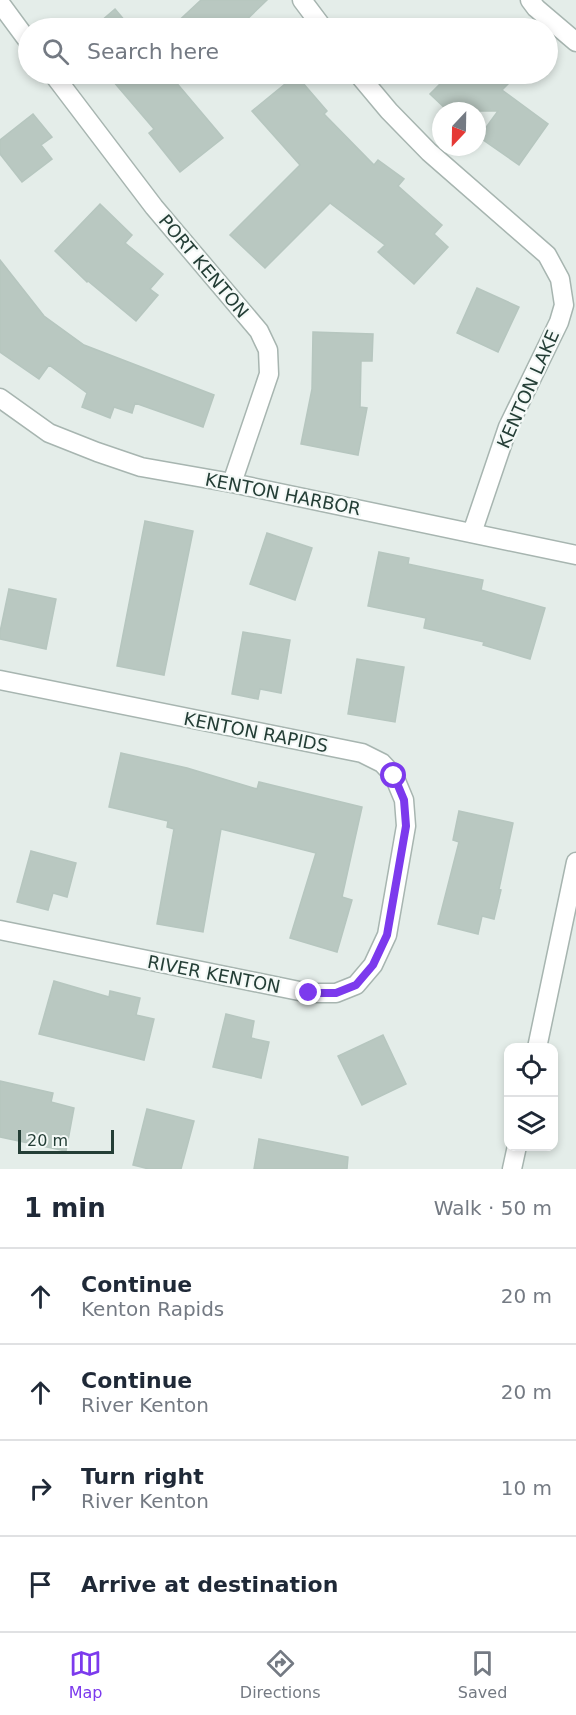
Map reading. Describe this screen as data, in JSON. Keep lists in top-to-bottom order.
{
  "streets": {
    "street": [
      "PORT KENTON",
      "KENTON LAKE",
      "KENTON HARBOR",
      "KENTON RAPIDS",
      "RIVER KENTON"
    ]
  },
  "crossings": [
    ["PORT KENTON", "KENTON HARBOR"],
    ["KENTON LAKE", "KENTON HARBOR"],
    ["KENTON RAPIDS", "RIVER KENTON"]
  ],
  "scale_bar": "20 m",
  "north": "bottom",
  "page": {
    "search": "Search here",
    "scale": "20 m",
    "heading": ["1 min", "Walk · 50 m"],
    "list": [
      ["Continue", "Kenton Rapids", "20 m"],
      ["Continue", "River Kenton", "20 m"],
      ["Turn right", "River Kenton", "10 m"],
      "Arrive at destination"
    ],
    "nav": ["Map", "Directions", "Saved"]
  }
}
